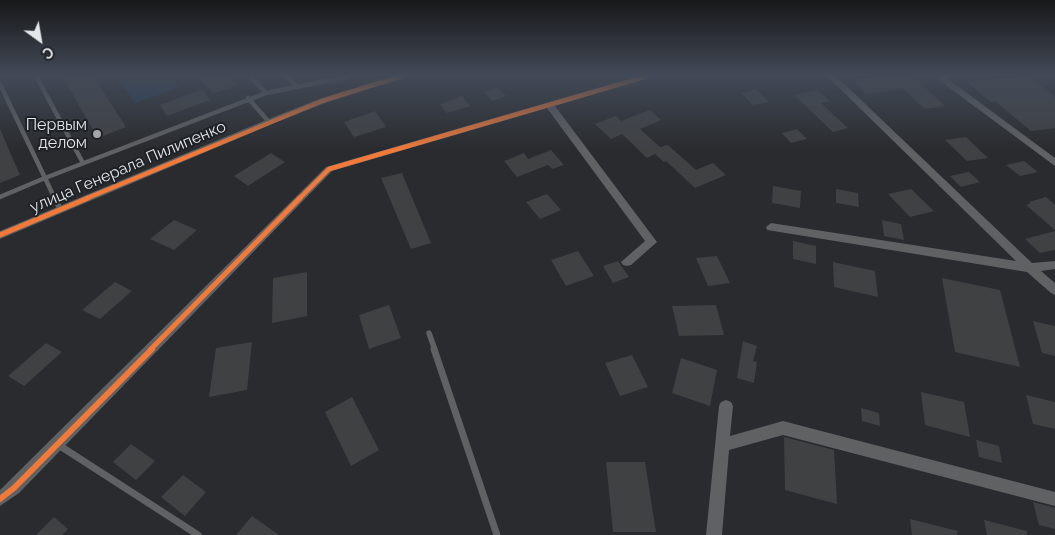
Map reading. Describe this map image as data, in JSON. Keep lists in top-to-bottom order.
{
  "streets": {
    "street": ["улица Генерала Пилипенко"]
  },
  "places": ["Первым делом"],
  "north": "bottom right"
}
